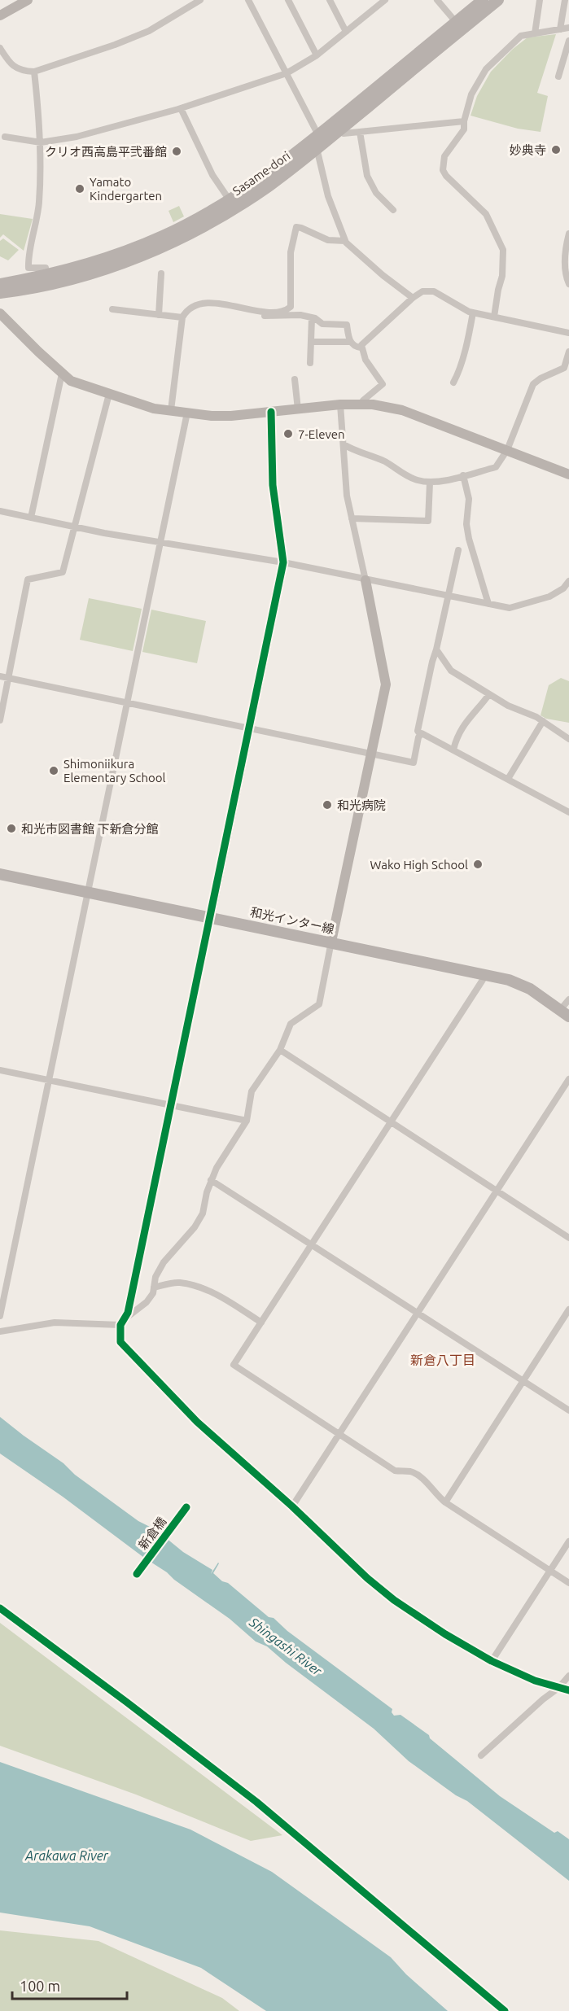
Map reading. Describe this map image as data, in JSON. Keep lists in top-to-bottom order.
{
  "streets": {
    "main road": ["Sasame-dori", "和光インター線"],
    "cycle path": ["新倉橋"]
  },
  "districts": ["新倉八丁目"],
  "water": ["Shingashi River", "Arakawa River"],
  "places": [
    "妙典寺",
    "クリオ西高島平弐番館",
    "Yamato Kindergarten",
    "7-Eleven",
    "Shimoniikura Elementary School",
    "和光病院",
    "和光市図書館 下新倉分館",
    "Wako High School"
  ],
  "scale_bar": "100 m"
}
